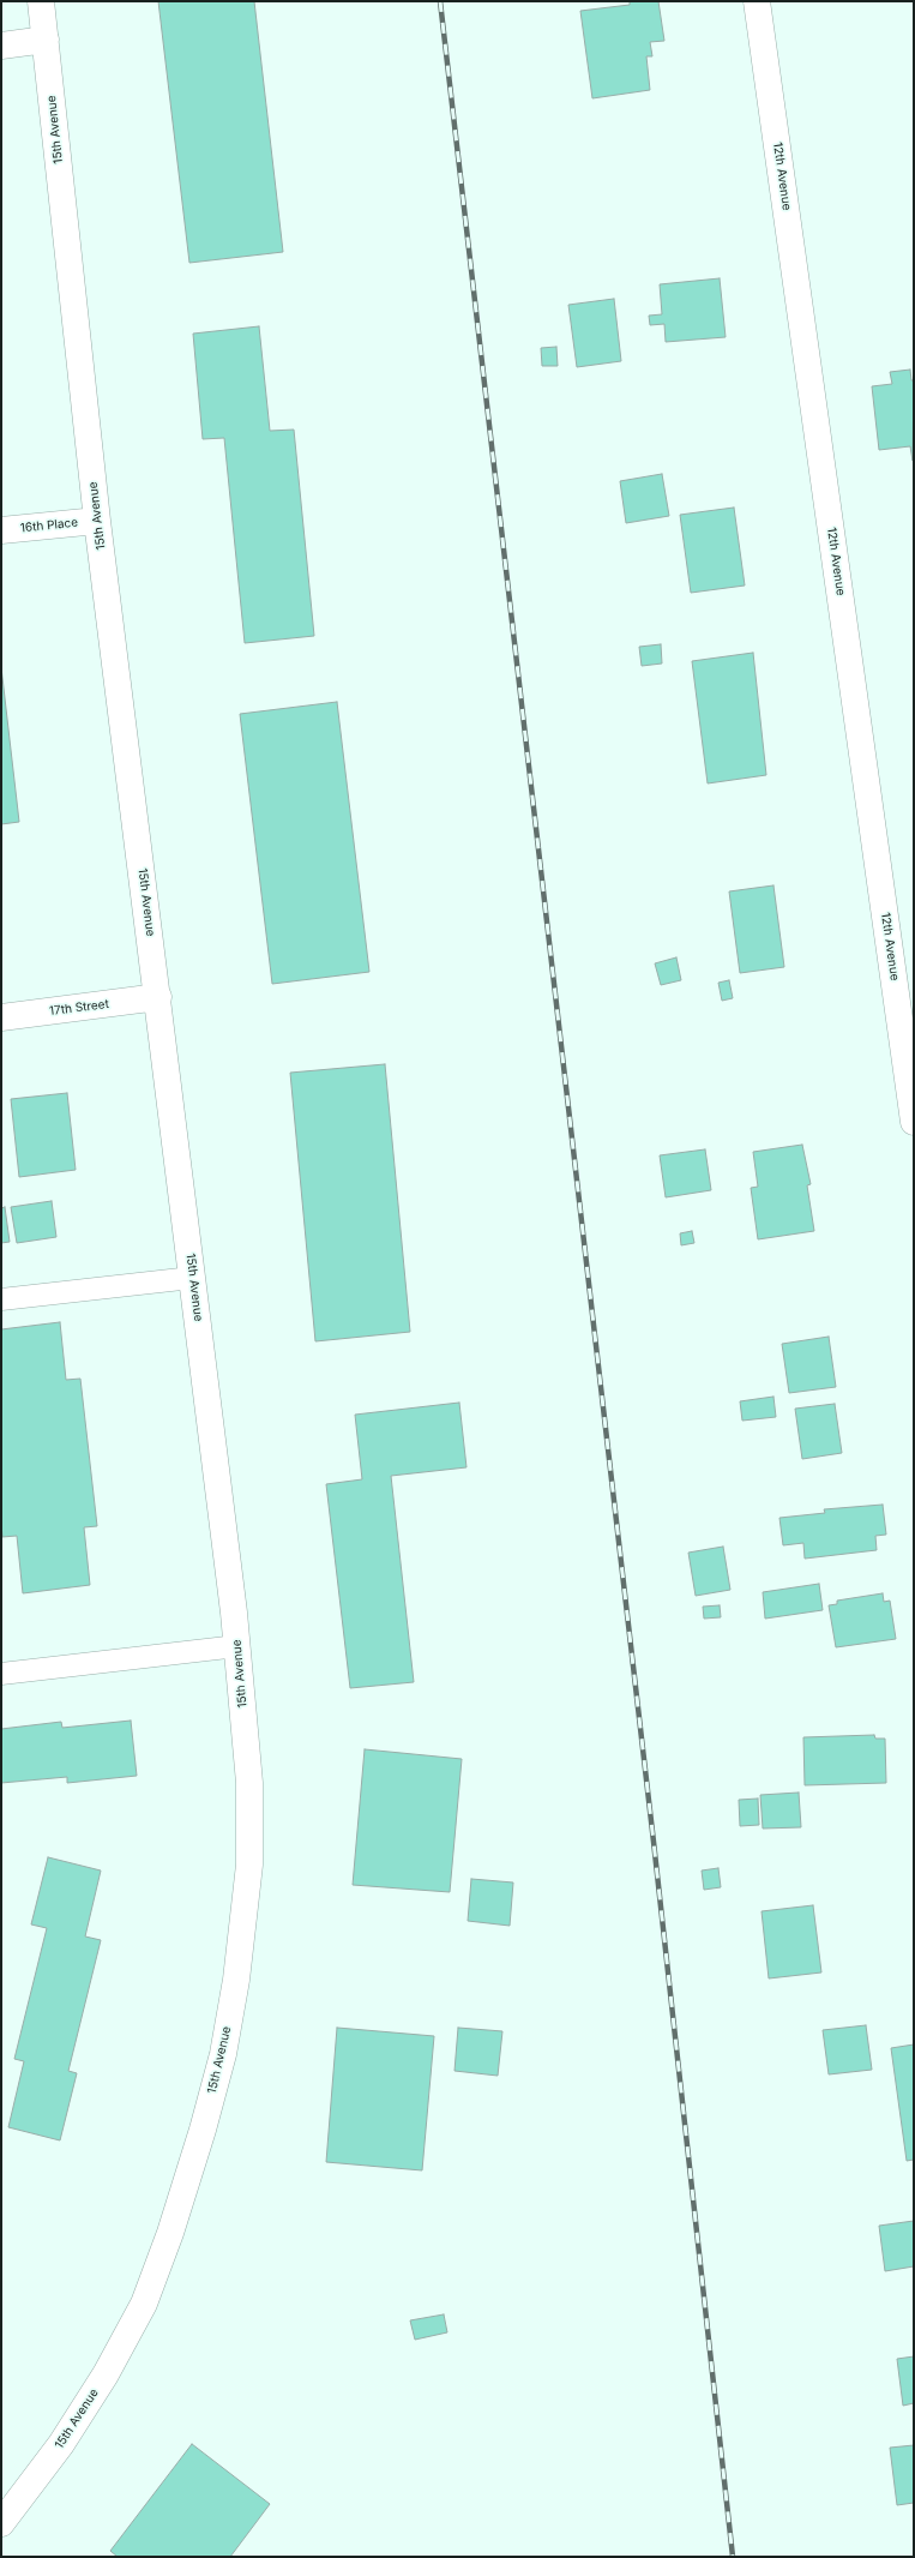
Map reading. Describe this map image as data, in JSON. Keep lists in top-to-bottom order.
{
  "streets": {
    "street": [
      "15th Avenue",
      "12th Avenue",
      "16th Place",
      "17th Street"
    ]
  },
  "crossings": [
    ["15th Avenue", "16th Place"],
    ["15th Avenue", "17th Street"]
  ]
}
